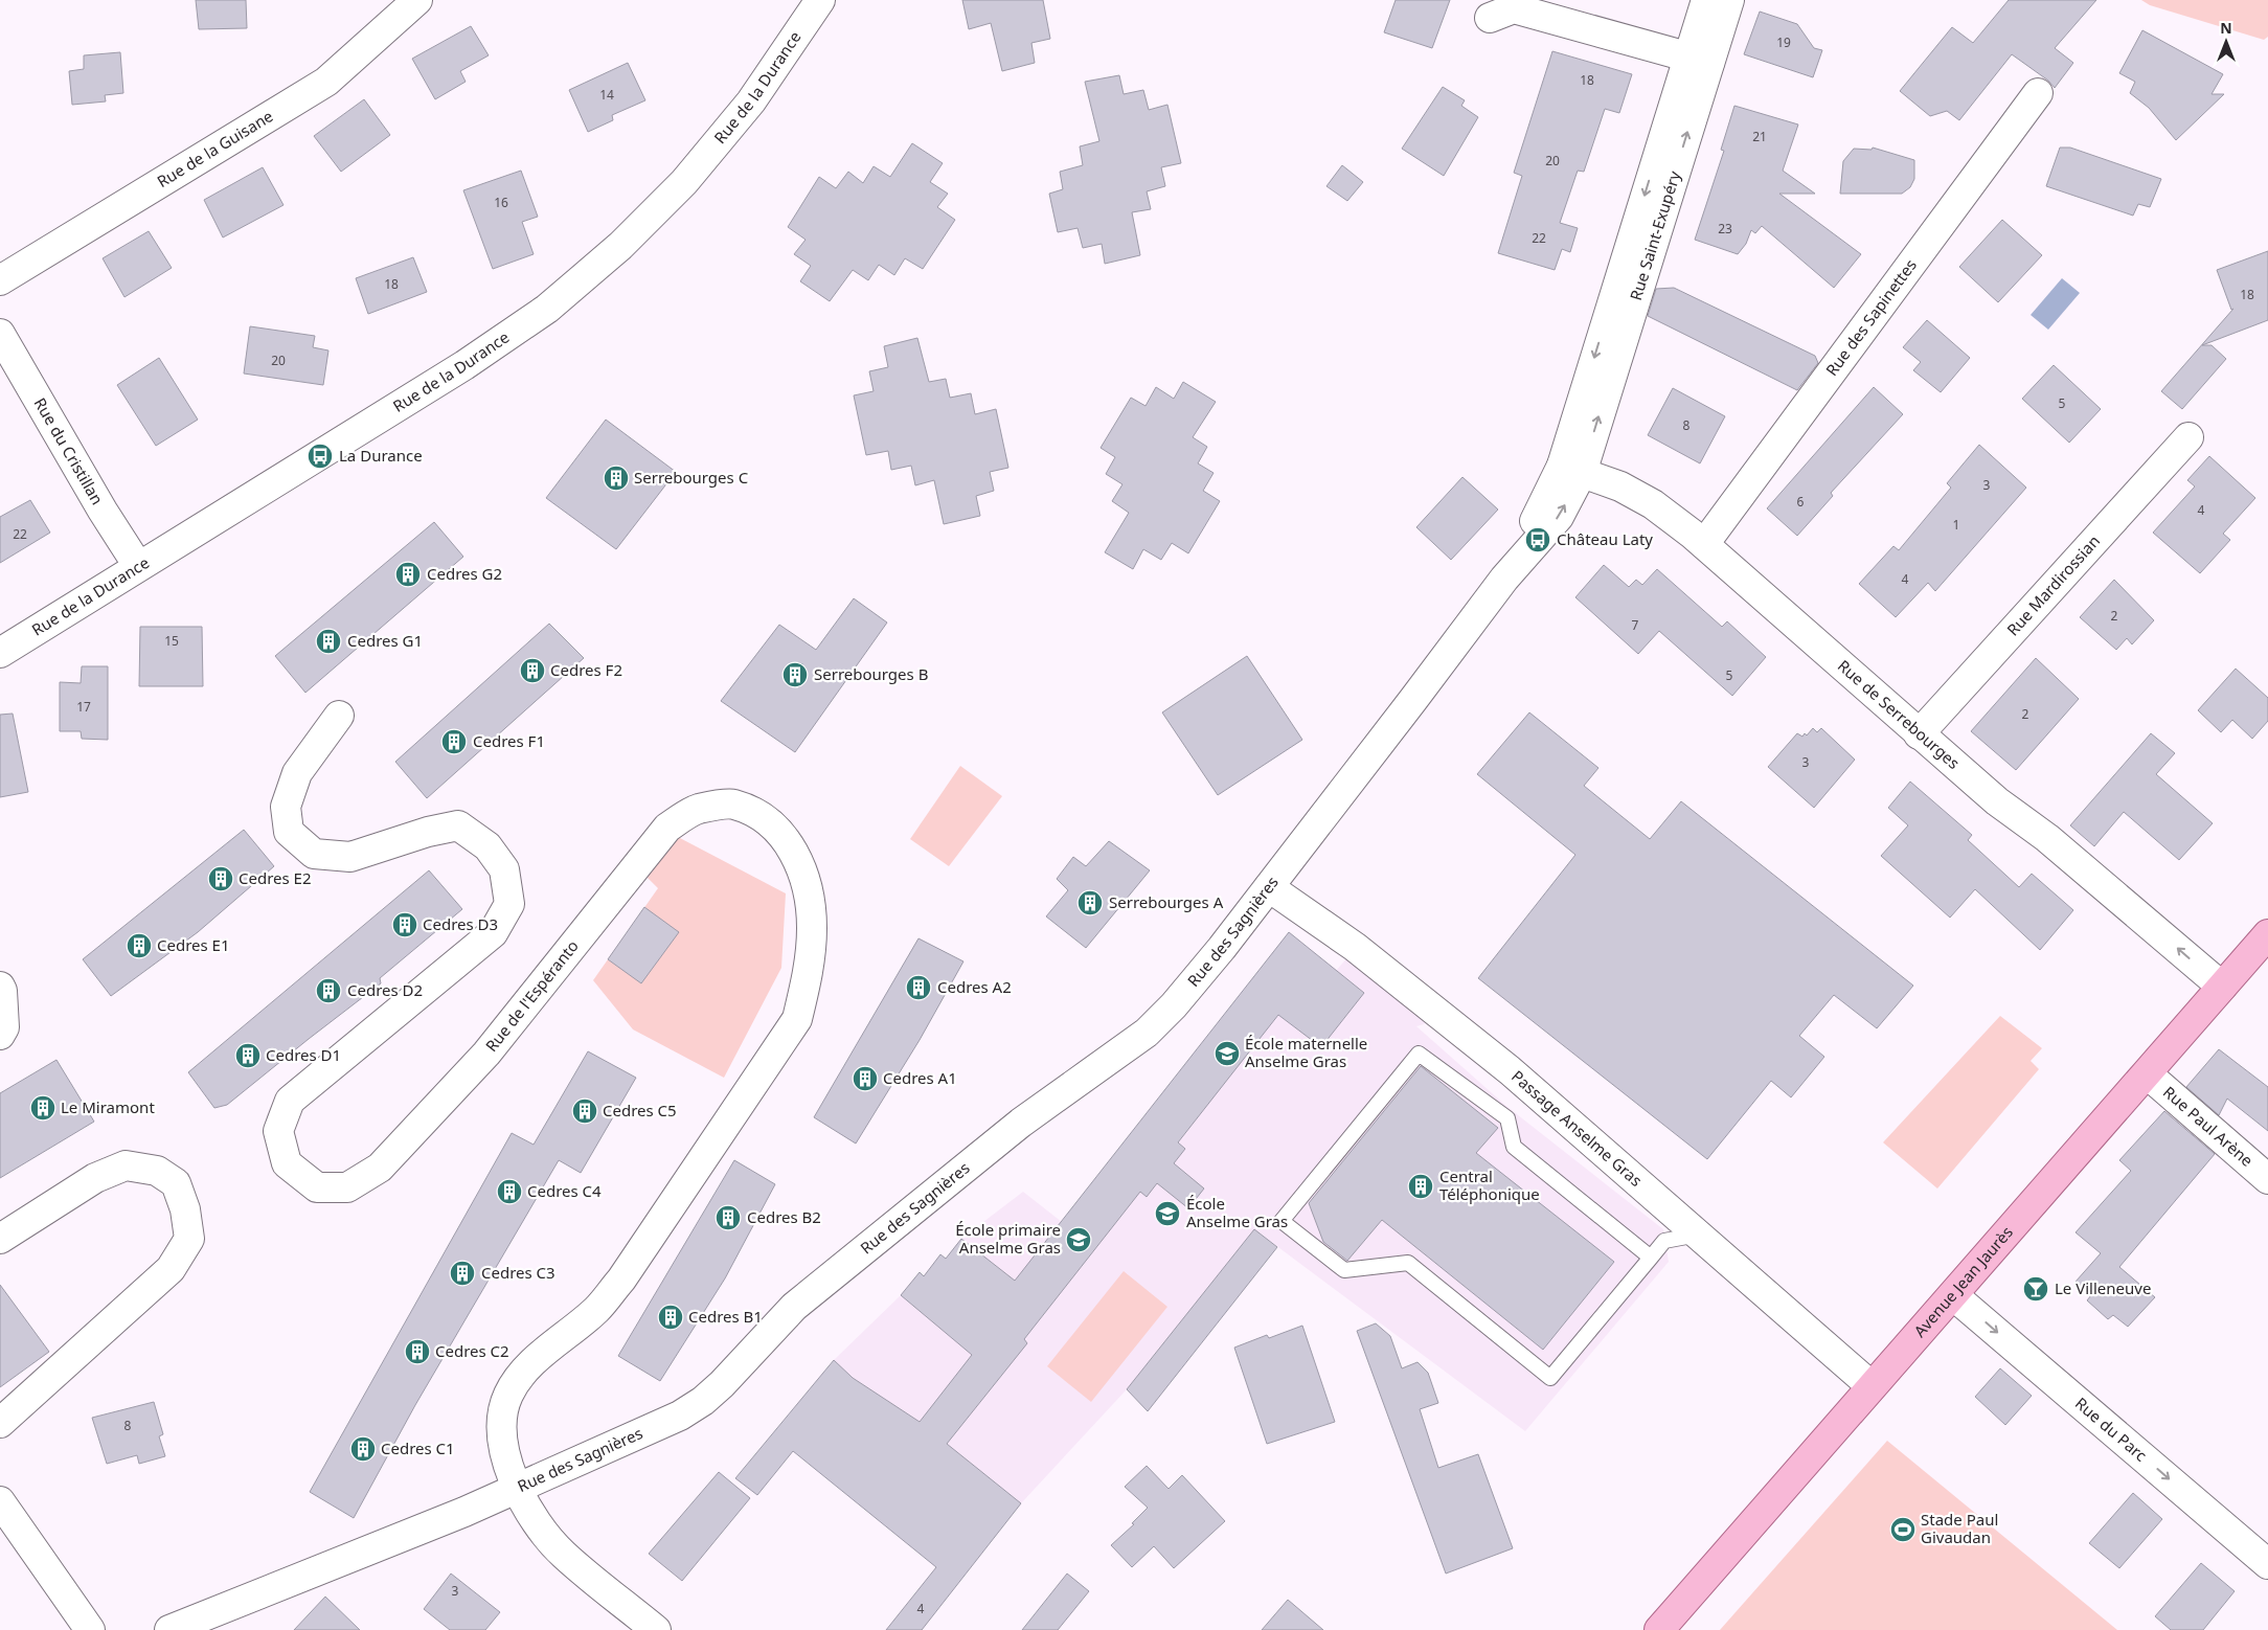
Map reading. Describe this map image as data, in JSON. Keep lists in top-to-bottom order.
{
  "streets": {
    "main road": ["Avenue Jean Jaurès"],
    "street": [
      "Rue de la Durance",
      "Rue de la Guisane",
      "Rue Saint-Exupéry",
      "Rue des Sapinettes",
      "Rue du Cristillan",
      "Rue Mardirossian",
      "Rue de Serrebourges",
      "Rue des Sagnières",
      "Rue de l'Espéranto",
      "Rue Paul Arène",
      "Passage Anselme Gras",
      "Rue du Parc"
    ]
  },
  "crossings": [
    ["Rue de la Durance", "Rue du Cristillan"],
    ["Rue Saint-Exupéry", "Rue de Serrebourges"],
    ["Rue Saint-Exupéry", "Rue des Sagnières"],
    ["Rue des Sapinettes", "Rue de Serrebourges"],
    ["Rue Mardirossian", "Rue de Serrebourges"],
    ["Rue de Serrebourges", "Rue des Sagnières"],
    ["Rue de Serrebourges", "Avenue Jean Jaurès"],
    ["Rue des Sagnières", "Rue de l'Espéranto"],
    ["Rue des Sagnières", "Passage Anselme Gras"],
    ["Rue Paul Arène", "Avenue Jean Jaurès"],
    ["Passage Anselme Gras", "Avenue Jean Jaurès"],
    ["Avenue Jean Jaurès", "Rue du Parc"]
  ],
  "one_way": ["Rue de Serrebourges", "Rue du Parc"],
  "places": {
    "bus stop": ["La Durance", "Château Laty"],
    "building": [
      "Serrebourges C",
      "Cedres G2",
      "Cedres G1",
      "Cedres F2",
      "Serrebourges B",
      "Cedres F1",
      "Cedres E2",
      "Serrebourges A",
      "Cedres D3",
      "Cedres E1",
      "Cedres A2",
      "Cedres D2",
      "Cedres D1",
      "Cedres A1",
      "Le Miramont",
      "Cedres C5",
      "Central Téléphonique",
      "Cedres C4",
      "Cedres B2",
      "Cedres C3",
      "Cedres B1",
      "Cedres C2",
      "Cedres C1"
    ],
    "school or university": ["École maternelle Anselme Gras", "École Anselme Gras", "École primaire Anselme Gras"],
    "bar": ["Le Villeneuve"],
    "sports": ["Stade Paul Givaudan"]
  },
  "house_numbers": [
    "19",
    "18",
    "14",
    "21",
    "20",
    "16",
    "23",
    "22",
    "18",
    "18",
    "20",
    "5",
    "8",
    "3",
    "6",
    "4",
    "1",
    "22",
    "4",
    "2",
    "7",
    "15",
    "5",
    "17",
    "2",
    "3",
    "8",
    "3",
    "4"
  ],
  "north": "top"
}
